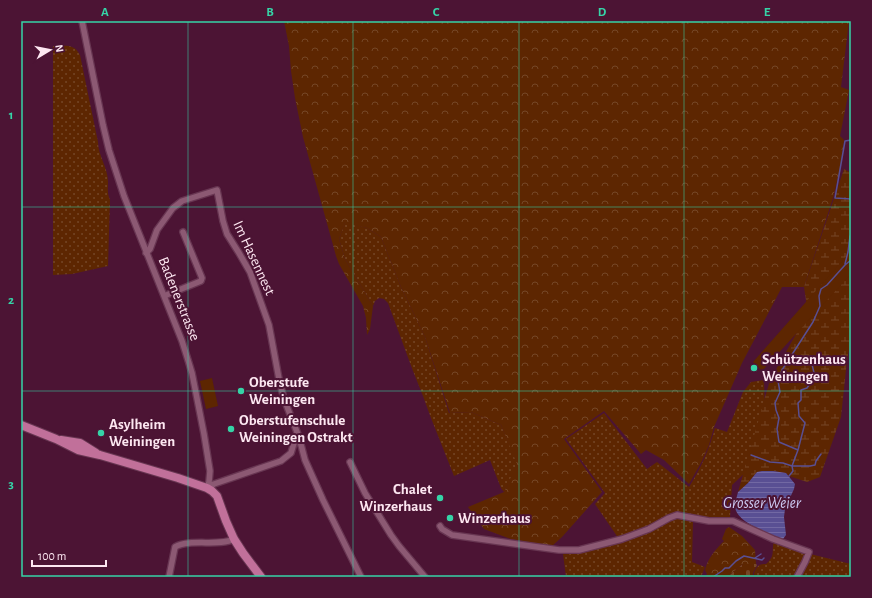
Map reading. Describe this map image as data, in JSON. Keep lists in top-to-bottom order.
{
  "streets": {
    "street": ["Im Hasennest", "Badenerstrasse"]
  },
  "crossings": [
    ["Im Hasennest", "Badenerstrasse"]
  ],
  "water": ["Grosser Weier"],
  "places": [
    "Schützenhaus Weiningen",
    "Oberstufe Weiningen",
    "Oberstufenschule Weiningen Ostrakt",
    "Asylheim Weiningen",
    "Chalet Winzerhaus",
    "Winzerhaus"
  ],
  "scale_bar": "100 m",
  "north": "right",
  "grid": {
    "columns": [
      "A",
      "B",
      "C",
      "D",
      "E"
    ],
    "rows": ["1", "2", "3"]
  }
}
